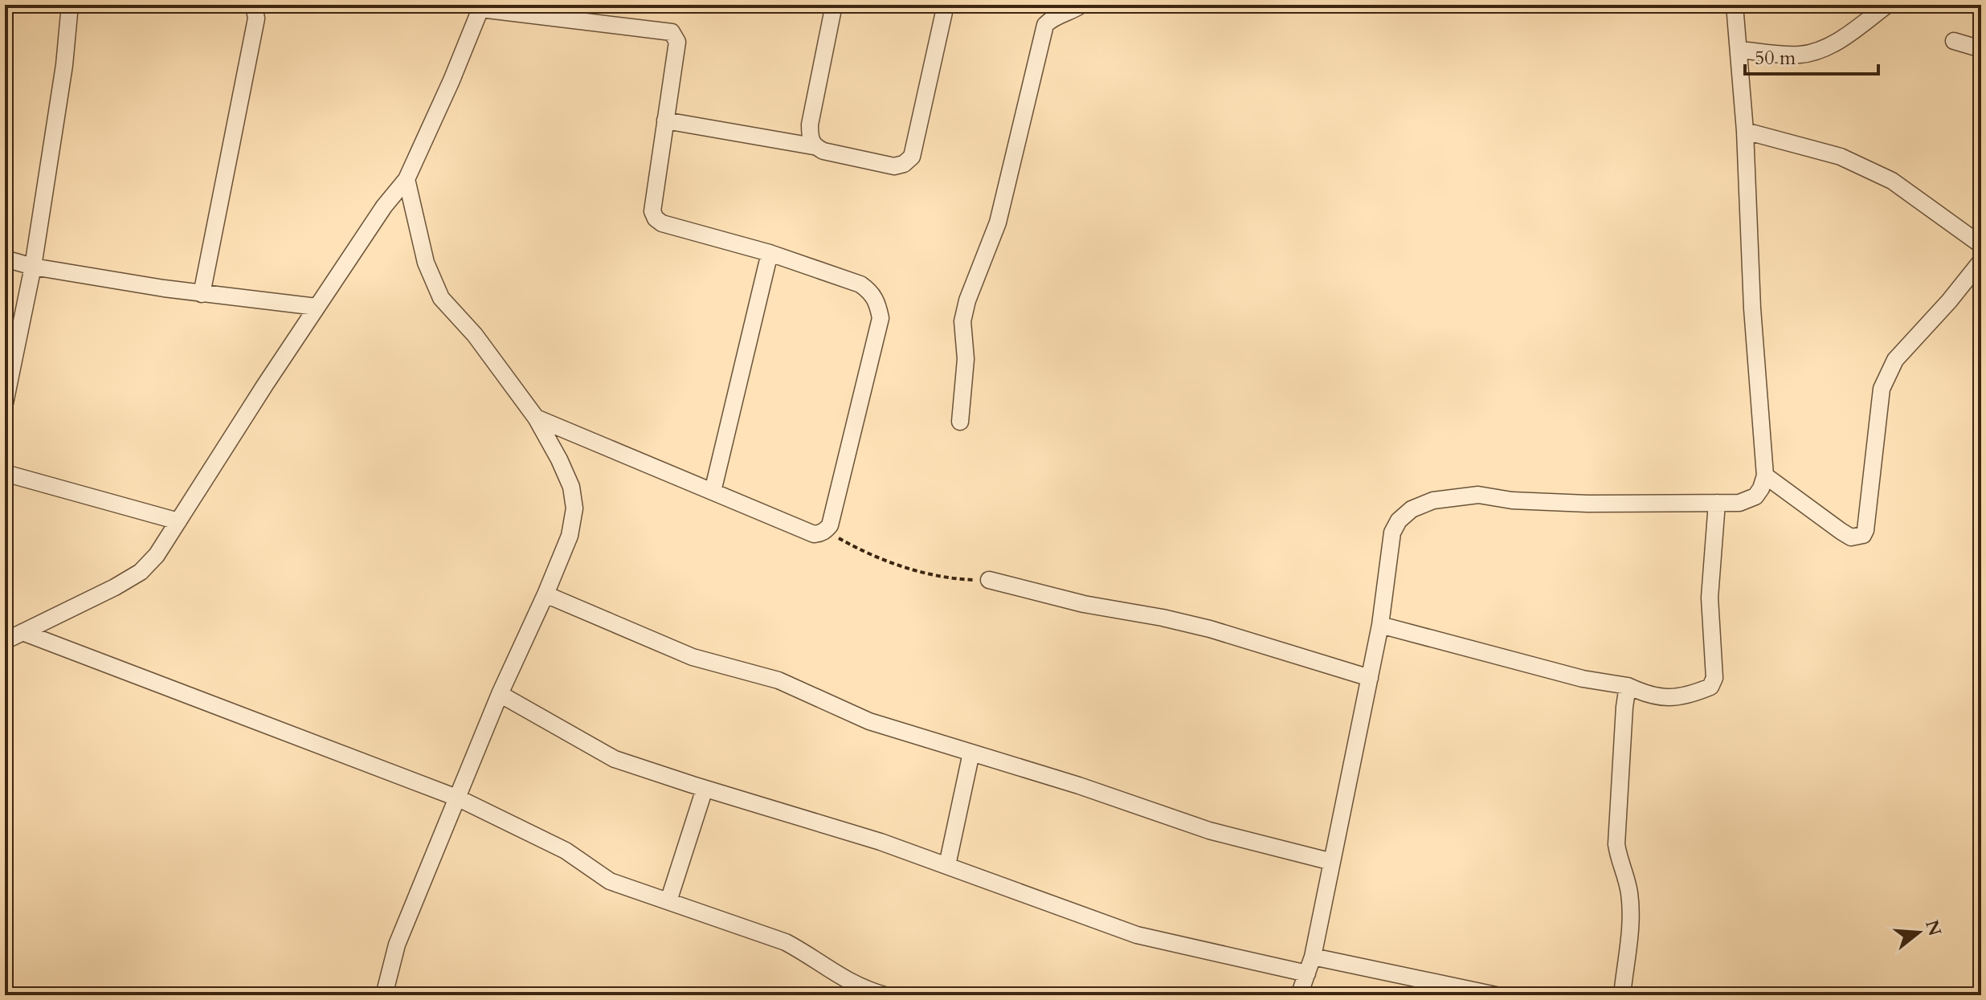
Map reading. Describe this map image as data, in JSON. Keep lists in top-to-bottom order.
{
  "scale_bar": "50 m",
  "north": "right"
}
